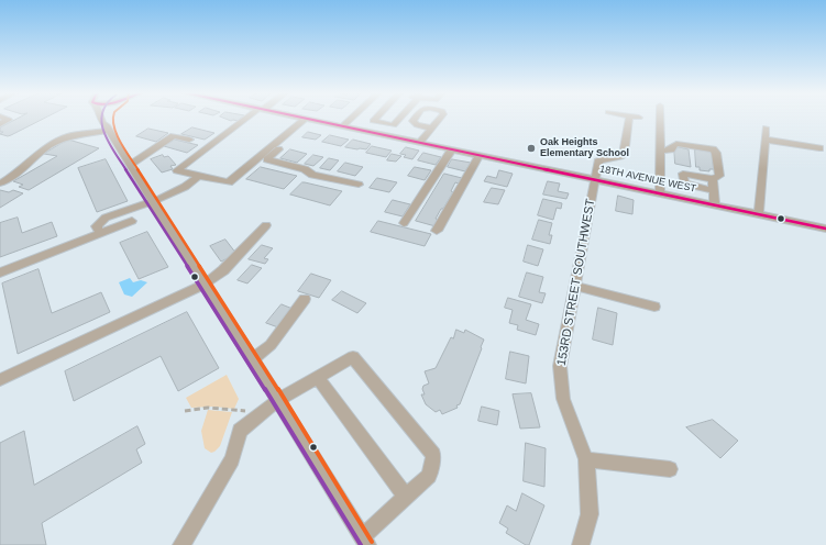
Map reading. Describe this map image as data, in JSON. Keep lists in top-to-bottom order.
{
  "streets": {
    "street": ["18TH AVENUE WEST", "153RD STREET SOUTHWEST"]
  },
  "crossings": [
    ["18TH AVENUE WEST", "153RD STREET SOUTHWEST"]
  ],
  "places": ["Oak Heights Elementary School"]
}
